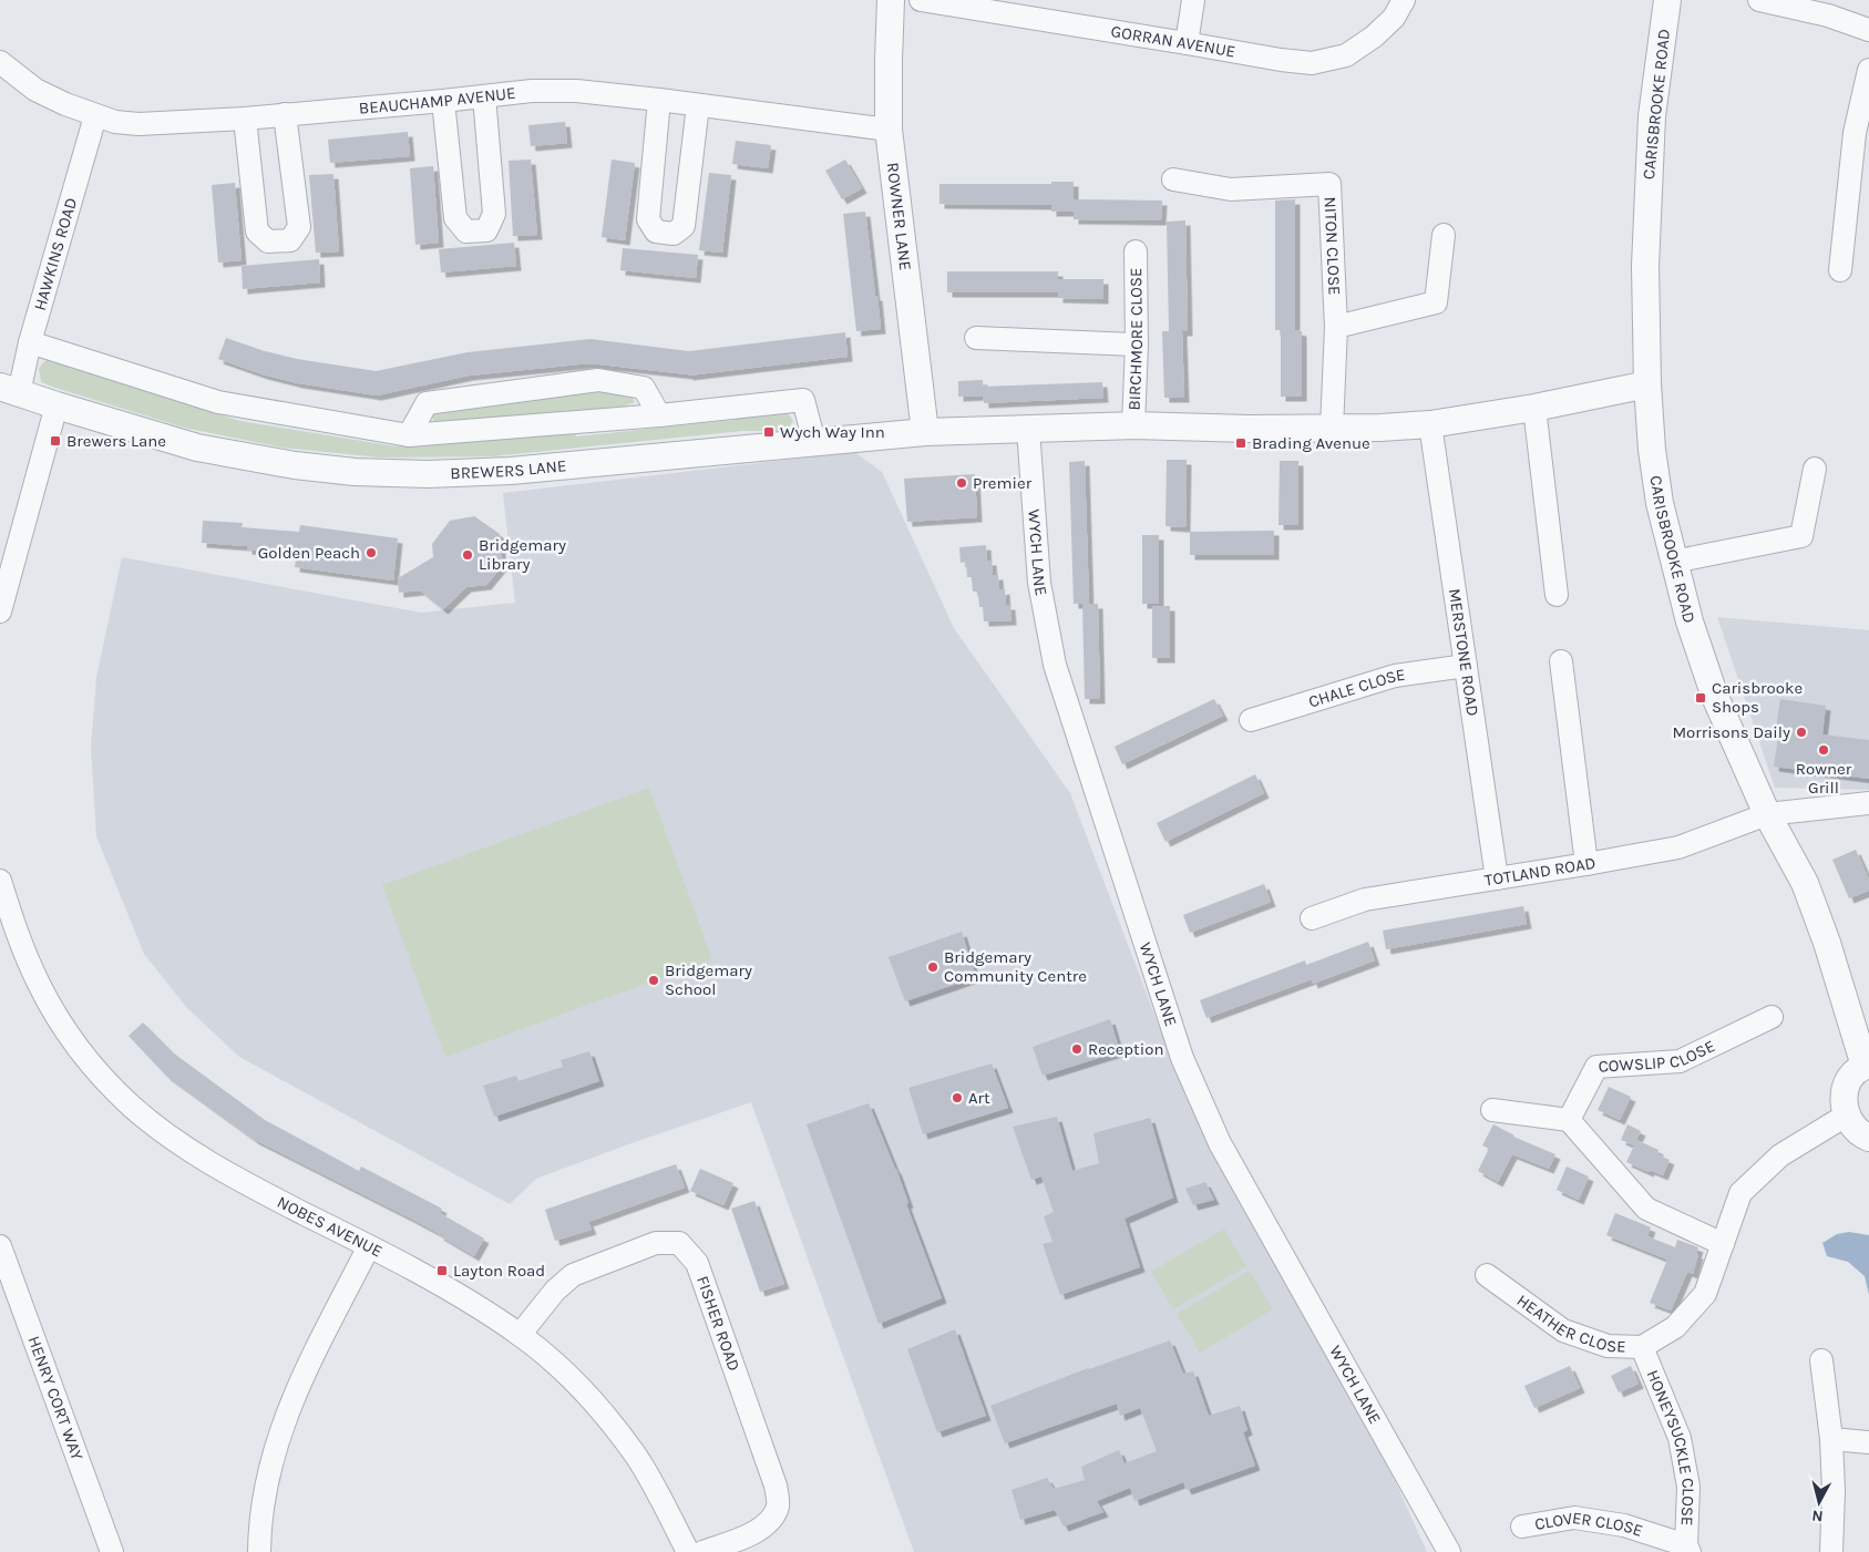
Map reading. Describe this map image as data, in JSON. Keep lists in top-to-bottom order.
{
  "streets": {
    "street": [
      "GORRAN AVENUE",
      "BEAUCHAMP AVENUE",
      "CARISBROOKE ROAD",
      "ROWNER LANE",
      "NITON CLOSE",
      "HAWKINS ROAD",
      "BIRCHMORE CLOSE",
      "BREWERS LANE",
      "WYCH LANE",
      "MERSTONE ROAD",
      "CHALE CLOSE",
      "TOTLAND ROAD",
      "COWSLIP CLOSE",
      "NOBES AVENUE",
      "HEATHER CLOSE",
      "FISHER ROAD",
      "HENRY CORT WAY",
      "HONEYSUCKLE CLOSE",
      "CLOVER CLOSE"
    ]
  },
  "crossings": [
    ["BEAUCHAMP AVENUE", "ROWNER LANE"],
    ["BEAUCHAMP AVENUE", "HAWKINS ROAD"],
    ["CARISBROOKE ROAD", "TOTLAND ROAD"],
    ["ROWNER LANE", "BREWERS LANE"],
    ["HAWKINS ROAD", "BREWERS LANE"],
    ["MERSTONE ROAD", "CHALE CLOSE"],
    ["MERSTONE ROAD", "TOTLAND ROAD"],
    ["NOBES AVENUE", "FISHER ROAD"],
    ["HEATHER CLOSE", "HONEYSUCKLE CLOSE"],
    ["HONEYSUCKLE CLOSE", "CLOVER CLOSE"]
  ],
  "places": {
    "transit": [
      "Wych Way Inn",
      "Brewers Lane",
      "Brading Avenue",
      "Carisbrooke Shops",
      "Layton Road"
    ],
    "other": [
      "Premier",
      "Golden Peach",
      "Bridgemary Library",
      "Morrisons Daily",
      "Rowner Grill",
      "Bridgemary Community Centre",
      "Bridgemary School",
      "Reception",
      "Art"
    ]
  },
  "north": "bottom"
}
